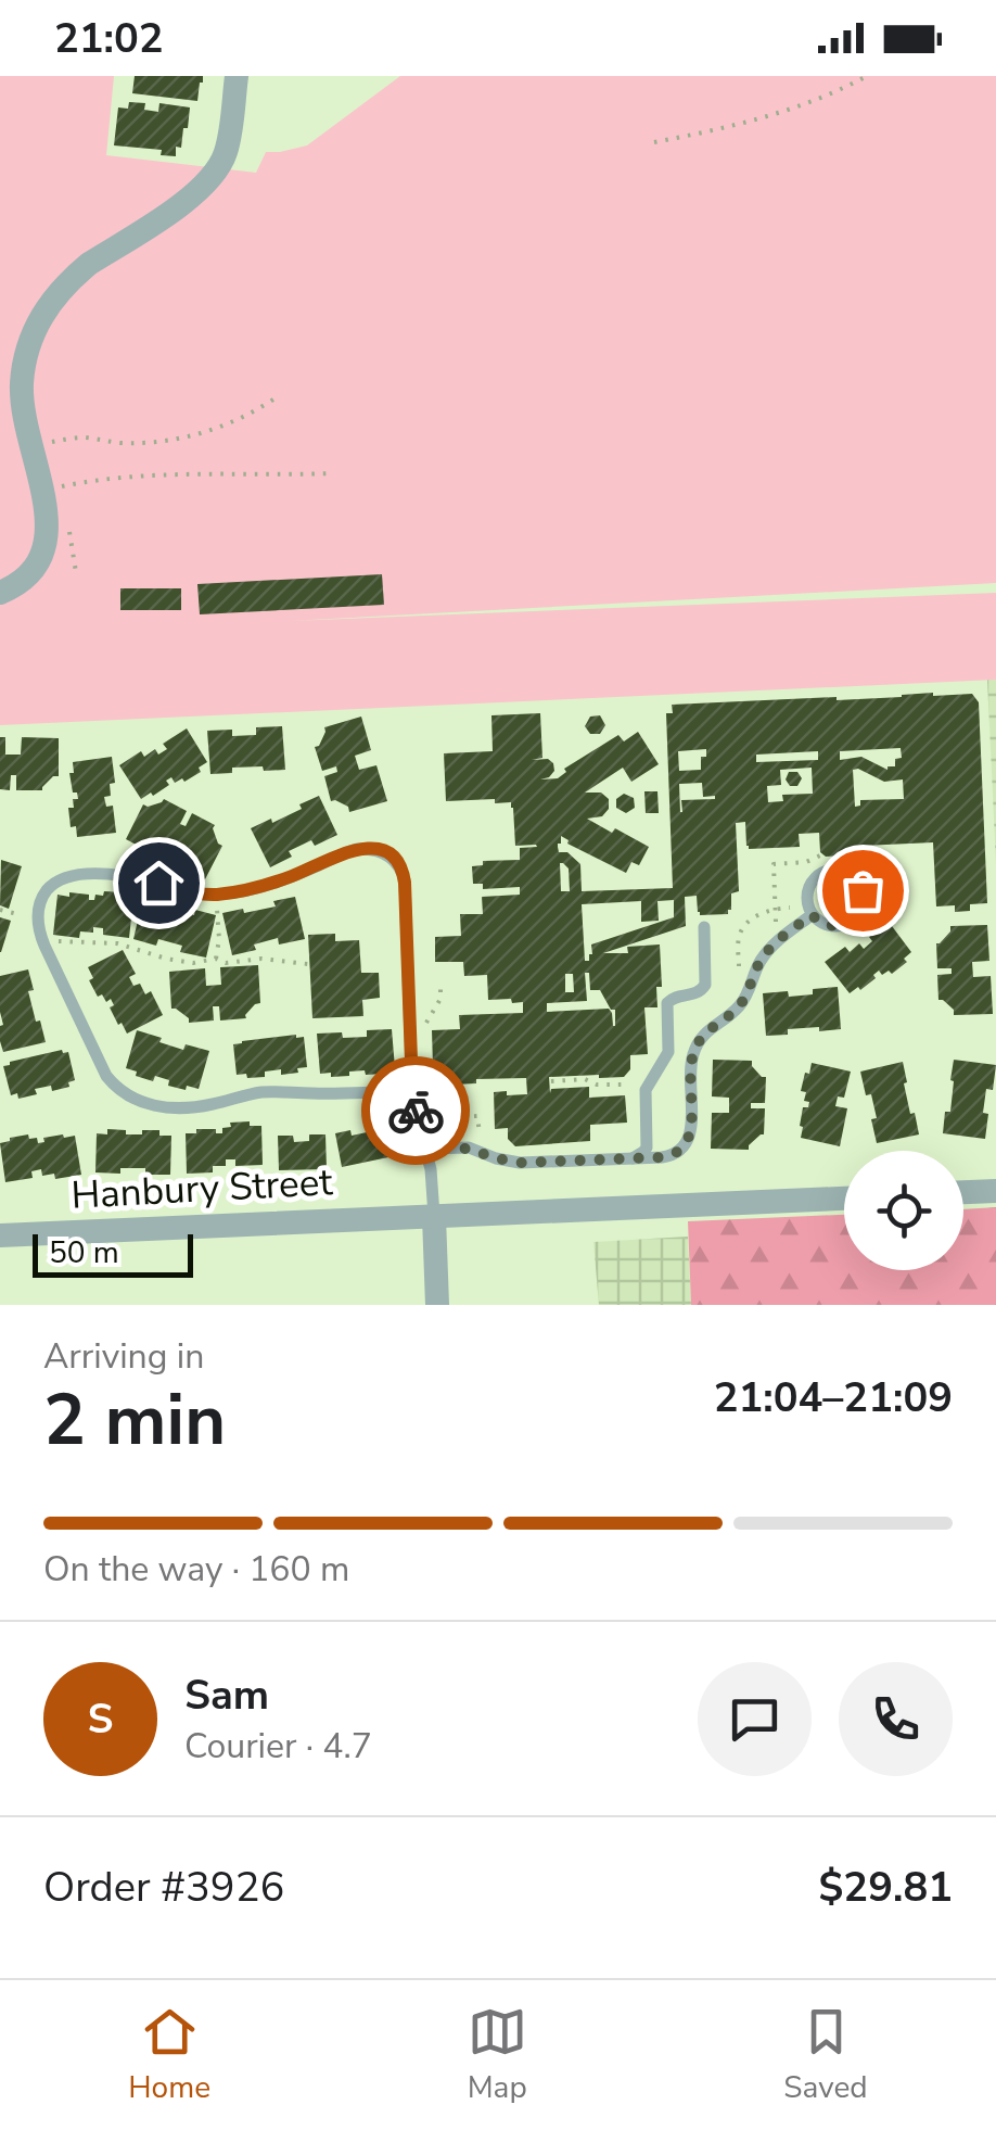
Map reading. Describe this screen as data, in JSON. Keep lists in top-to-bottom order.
{
  "streets": {
    "street": ["Hanbury Street"]
  },
  "scale_bar": "50 m",
  "page": {
    "status": "21:02",
    "scale": "50 m",
    "heading": ["2 min", "Arriving in", "21:04–21:09"],
    "panel": [
      "Sam",
      "Courier · 4.7",
      "Order #3926",
      "$29.81"
    ],
    "bar": "On the way · 160 m",
    "round": "S",
    "tabs": ["Home", "Map", "Saved"]
  }
}
